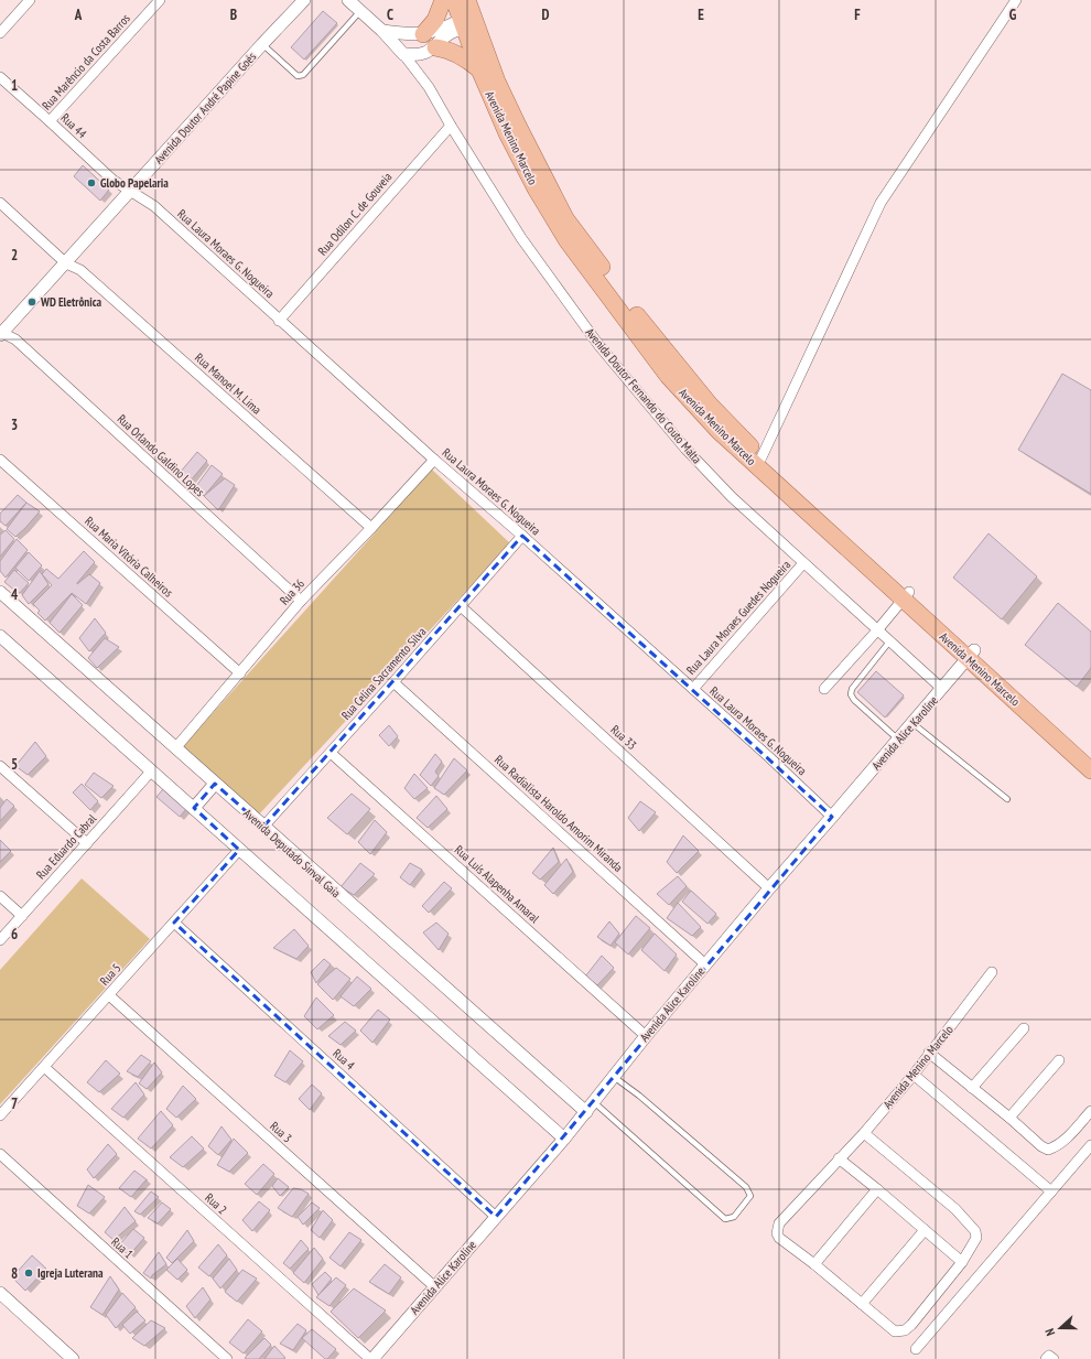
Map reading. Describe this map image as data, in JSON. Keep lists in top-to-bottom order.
{
  "streets": {
    "main road": ["Avenida Menino Marcelo"],
    "street": [
      "Rua Marêncio da Costa Barros",
      "Avenida Doutor André Papine Goés",
      "Rua 44",
      "Rua Odilon C. de Gouveia",
      "Rua Laura Moraes G. Nogueira",
      "Rua Manoel M. Lima",
      "Avenida Doutor Fernando do Couto Malta",
      "Rua Orlando Galdino Lopes",
      "Rua Maria Vitória Calheiros",
      "Rua 36",
      "Rua Laura Moraes Guedes Nogueira",
      "Rua Celina Sacramento Silva",
      "Avenida Alice Karoline",
      "Rua 33",
      "Rua Radialista Haroldo Amorim Miranda",
      "Rua Eduardo Cabral",
      "Avenida Deputado Sinval Gaia",
      "Rua Luís Alapenha Amaral",
      "Rua 5",
      "Rua 4",
      "Rua 3",
      "Rua 2",
      "Rua 1"
    ]
  },
  "crossings": [
    ["Rua Marêncio da Costa Barros", "Rua 44"],
    ["Avenida Doutor André Papine Goés", "Rua 44"],
    ["Avenida Doutor André Papine Goés", "Rua Laura Moraes G. Nogueira"],
    ["Avenida Doutor André Papine Goés", "Rua Manoel M. Lima"],
    ["Avenida Doutor André Papine Goés", "Rua Orlando Galdino Lopes"],
    ["Rua 44", "Rua Laura Moraes G. Nogueira"],
    ["Avenida Menino Marcelo", "Avenida Alice Karoline"],
    ["Rua Odilon C. de Gouveia", "Rua Laura Moraes G. Nogueira"],
    ["Rua Odilon C. de Gouveia", "Avenida Doutor Fernando do Couto Malta"],
    ["Rua Laura Moraes G. Nogueira", "Rua 36"],
    ["Rua Laura Moraes G. Nogueira", "Rua Laura Moraes Guedes Nogueira"],
    ["Rua Laura Moraes G. Nogueira", "Rua Celina Sacramento Silva"],
    ["Rua Laura Moraes G. Nogueira", "Avenida Alice Karoline"],
    ["Rua Manoel M. Lima", "Rua 36"],
    ["Avenida Doutor Fernando do Couto Malta", "Rua Laura Moraes Guedes Nogueira"],
    ["Avenida Doutor Fernando do Couto Malta", "Avenida Alice Karoline"],
    ["Rua Orlando Galdino Lopes", "Rua 36"],
    ["Rua Maria Vitória Calheiros", "Rua 36"],
    ["Rua 36", "Avenida Deputado Sinval Gaia"],
    ["Rua Celina Sacramento Silva", "Rua 33"],
    ["Rua Celina Sacramento Silva", "Rua Radialista Haroldo Amorim Miranda"],
    ["Rua Celina Sacramento Silva", "Avenida Deputado Sinval Gaia"],
    ["Rua Celina Sacramento Silva", "Rua Luís Alapenha Amaral"],
    ["Avenida Alice Karoline", "Rua 33"],
    ["Avenida Alice Karoline", "Rua Radialista Haroldo Amorim Miranda"],
    ["Avenida Alice Karoline", "Avenida Deputado Sinval Gaia"],
    ["Avenida Alice Karoline", "Rua Luís Alapenha Amaral"],
    ["Avenida Alice Karoline", "Rua 4"],
    ["Avenida Alice Karoline", "Rua 3"],
    ["Avenida Alice Karoline", "Rua 2"],
    ["Rua 5", "Rua 4"],
    ["Rua 5", "Rua 3"],
    ["Rua 5", "Rua 2"]
  ],
  "places": ["Globo Papelaria", "WD Eletrônica", "Igreja Luterana"],
  "north": "left",
  "grid": {
    "columns": [
      "A",
      "B",
      "C",
      "D",
      "E",
      "F",
      "G"
    ],
    "rows": [
      "1",
      "2",
      "3",
      "4",
      "5",
      "6",
      "7",
      "8"
    ]
  }
}
